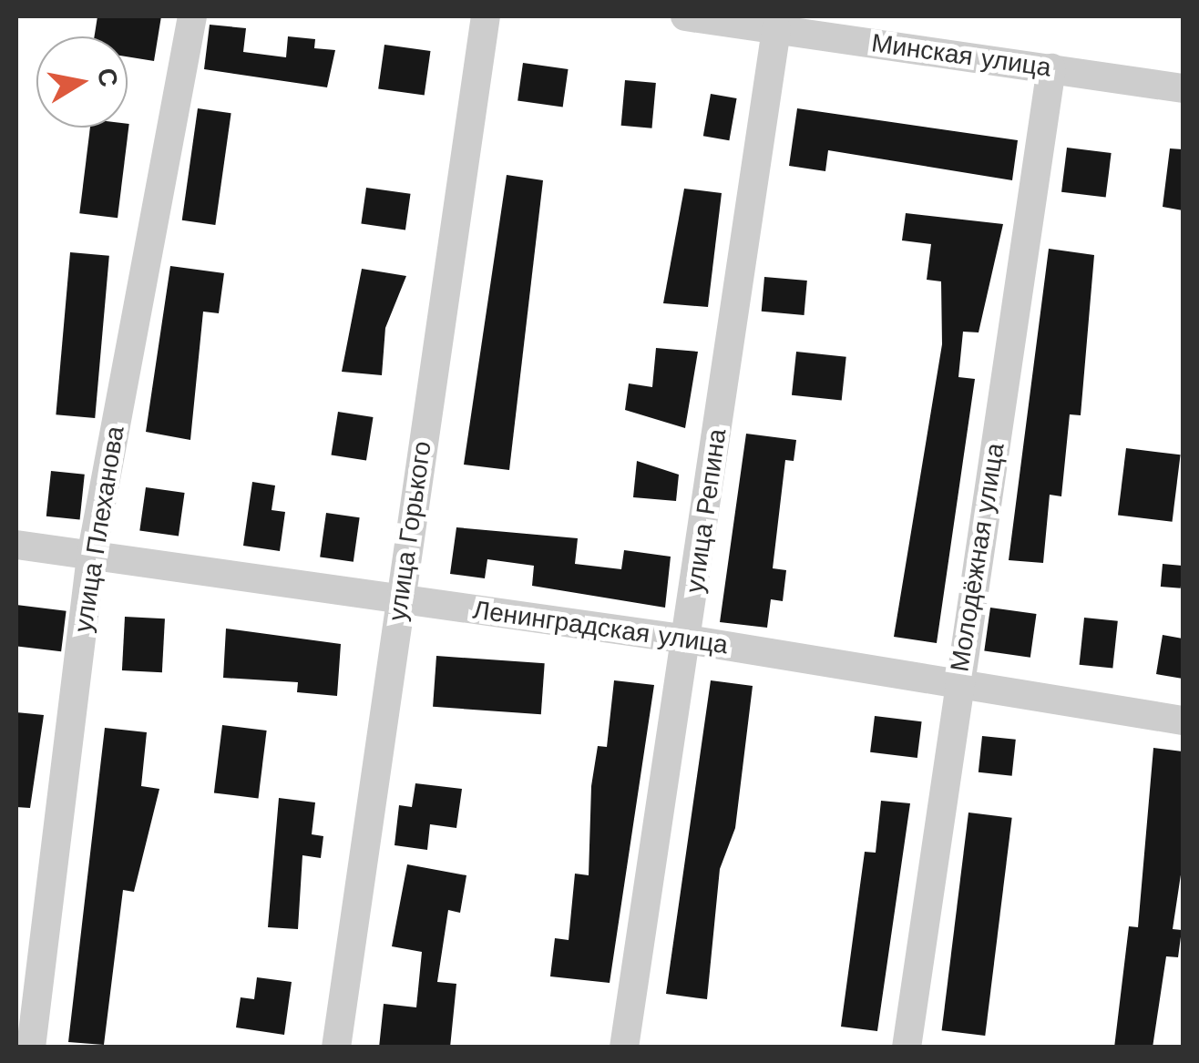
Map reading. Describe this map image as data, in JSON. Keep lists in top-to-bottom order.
{
  "streets": {
    "street": [
      "Минская улица",
      "улица Репина",
      "улица Плеханова",
      "улица Горького",
      "Молодёжная улица",
      "Ленинградская улица"
    ]
  },
  "crossings": [
    ["Минская улица", "улица Репина"],
    ["Минская улица", "Молодёжная улица"],
    ["улица Репина", "Ленинградская улица"],
    ["улица Плеханова", "Ленинградская улица"],
    ["улица Горького", "Ленинградская улица"],
    ["Молодёжная улица", "Ленинградская улица"]
  ],
  "north": "right"
}
